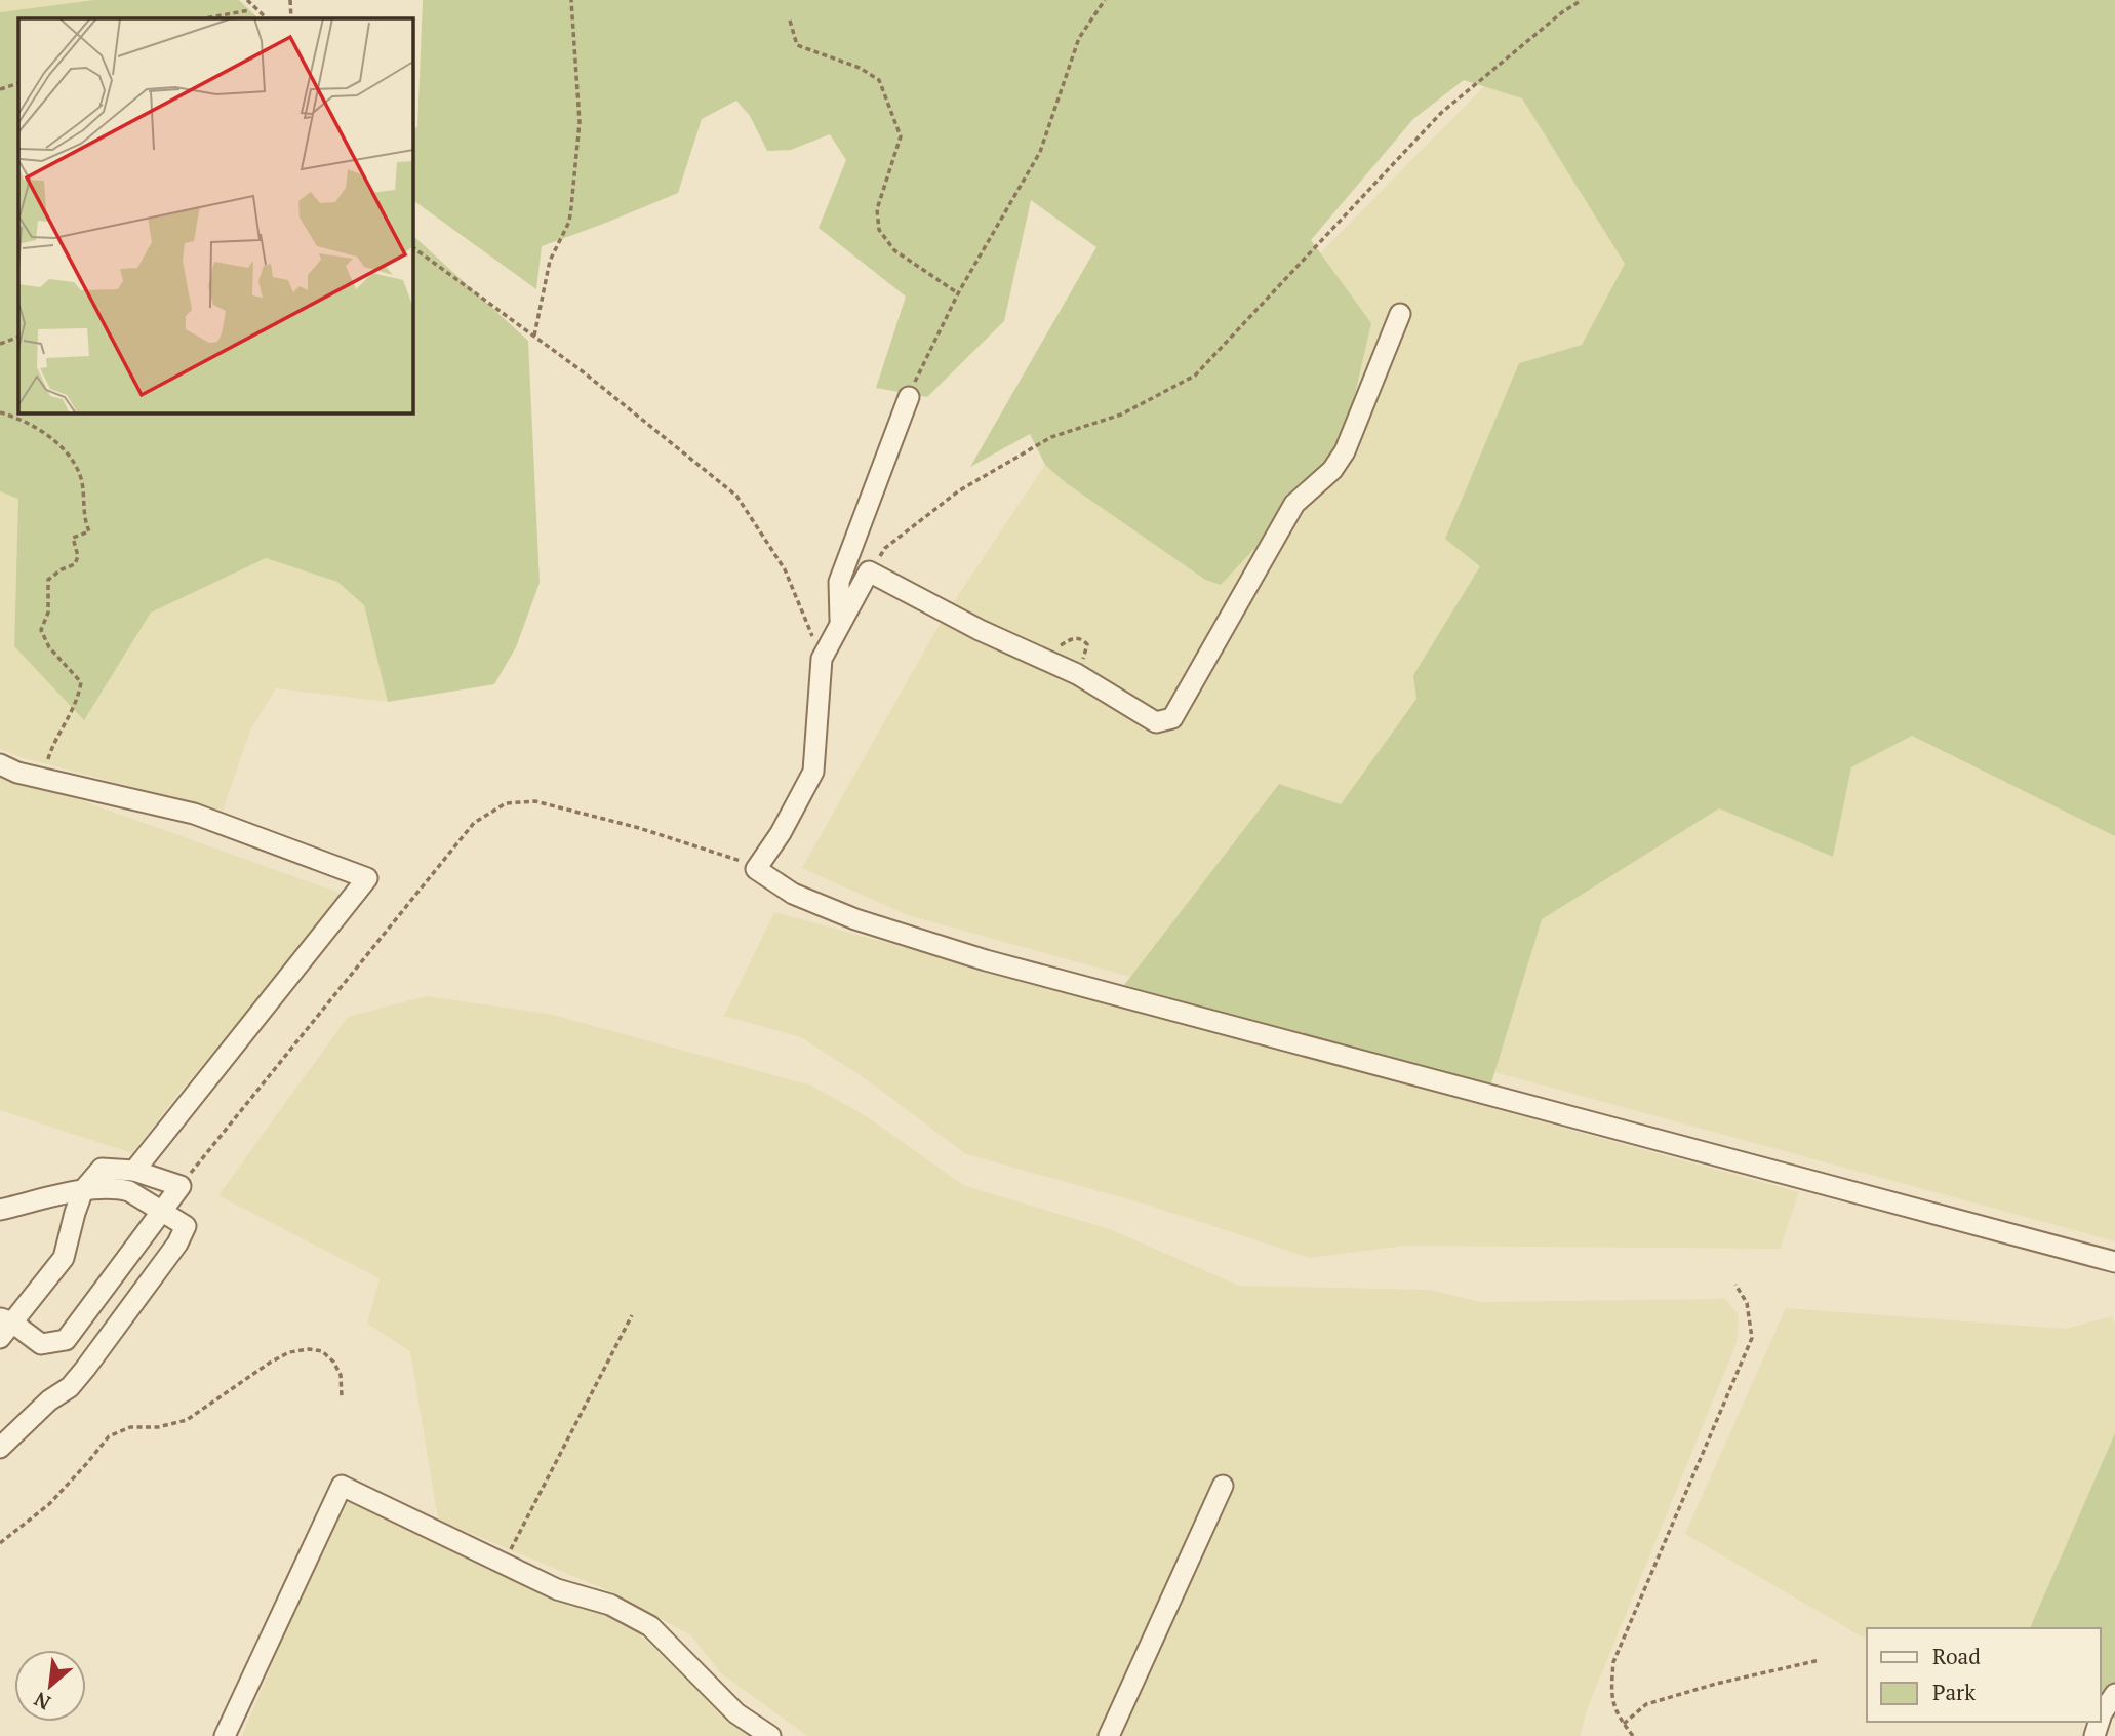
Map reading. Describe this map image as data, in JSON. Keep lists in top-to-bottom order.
{
  "legend": ["Road", "Park"],
  "north": "bottom left"
}
